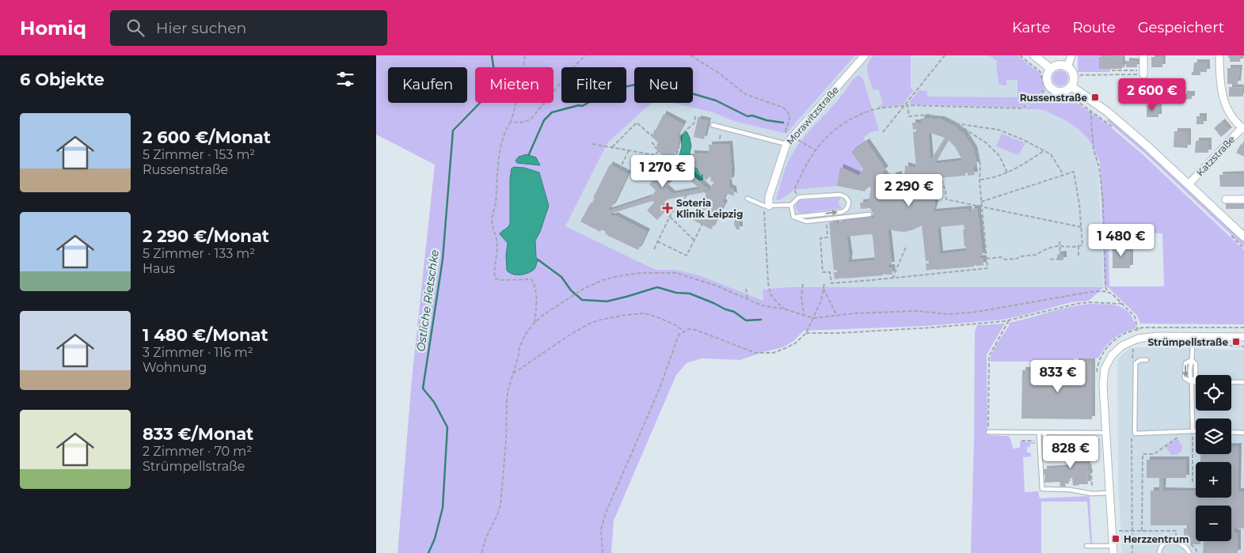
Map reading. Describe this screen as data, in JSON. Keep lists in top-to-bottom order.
{
  "streets": {
    "street": ["Morawitzstraße", "Katzstraße"]
  },
  "water": ["Östliche Rietschke"],
  "places": {
    "transit": ["Russenstraße", "Strümpellstraße", "Herzzentrum"],
    "health": ["Soteria Klinik Leipzig"]
  },
  "page": {
    "header": "Homiq",
    "search": "Hier suchen",
    "nav": ["Karte", "Route", "Gespeichert"],
    "heading": "6 Objekte",
    "chip": [
      "Kaufen",
      "Mieten",
      "Filter",
      "Neu"
    ],
    "price": [
      "2 600 €",
      "1 270 €",
      "2 290 €",
      "1 480 €",
      "833 €",
      "828 €"
    ],
    "list": [
      {
        "name": "2 600 €/Monat",
        "note": "5 Zimmer · 153 m² · Russenstraße"
      },
      {
        "name": "2 290 €/Monat",
        "note": "5 Zimmer · 133 m² · Haus"
      },
      {
        "name": "1 480 €/Monat",
        "note": "3 Zimmer · 116 m² · Wohnung"
      },
      {
        "name": "833 €/Monat",
        "note": "2 Zimmer · 70 m² · Strümpellstraße"
      }
    ],
    "map_buttons": ["+", "−"]
  }
}
